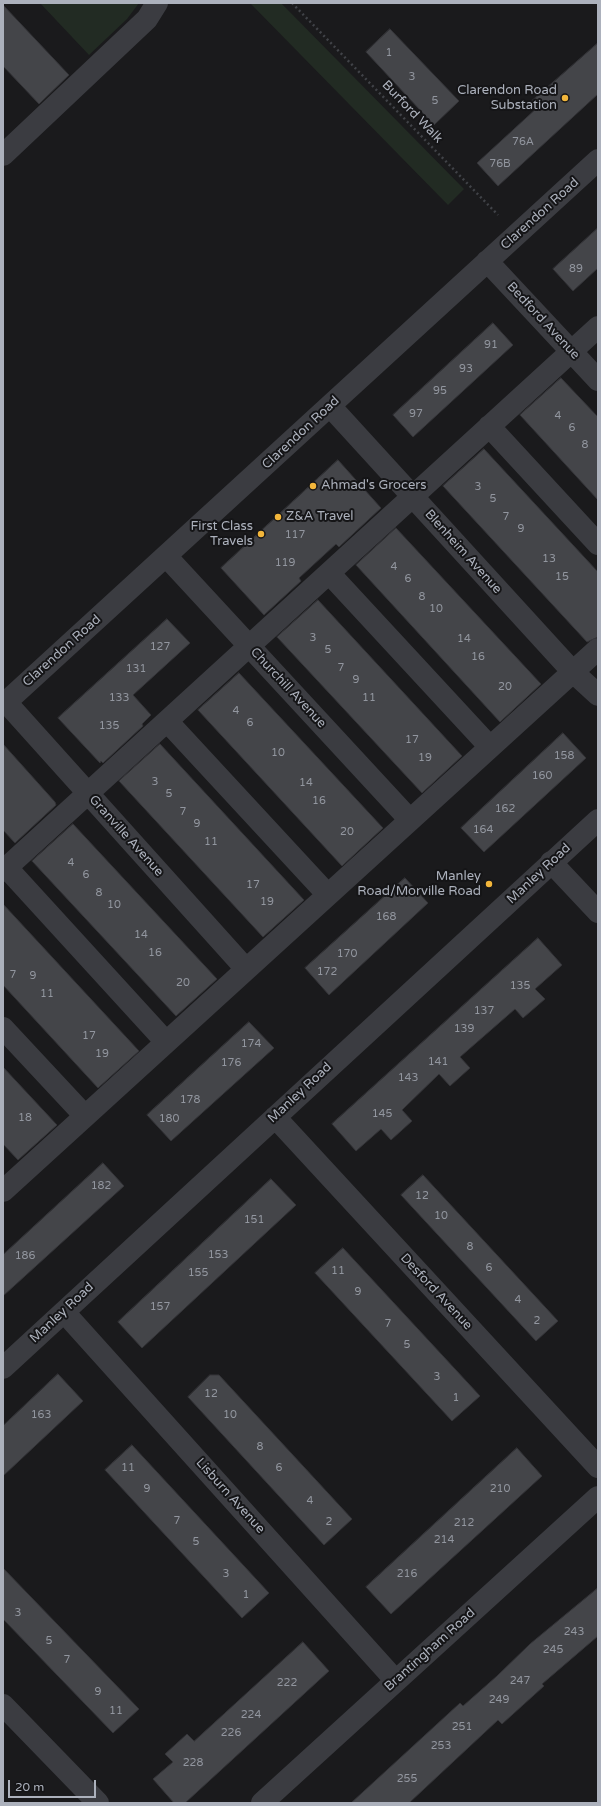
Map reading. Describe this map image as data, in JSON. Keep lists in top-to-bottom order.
{
  "streets": {
    "street": [
      "Clarendon Road",
      "Bedford Avenue",
      "Blenheim Avenue",
      "Churchill Avenue",
      "Granville Avenue",
      "Manley Road",
      "Desford Avenue",
      "Lisburn Avenue",
      "Brantingham Road"
    ],
    "path": ["Burford Walk"]
  },
  "crossings": [
    ["Burford Walk", "Clarendon Road"],
    ["Clarendon Road", "Bedford Avenue"],
    ["Clarendon Road", "Blenheim Avenue"],
    ["Clarendon Road", "Churchill Avenue"],
    ["Clarendon Road", "Granville Avenue"],
    ["Manley Road", "Desford Avenue"],
    ["Manley Road", "Lisburn Avenue"],
    ["Lisburn Avenue", "Brantingham Road"]
  ],
  "places": [
    "Clarendon Road Substation",
    "Ahmad's Grocers",
    "Z&A Travel",
    "First Class Travels",
    "Manley Road/Morville Road"
  ],
  "house_numbers": [
    "1",
    "3",
    "5",
    "76A",
    "76B",
    "89",
    "91",
    "93",
    "95",
    "97",
    "4",
    "6",
    "8",
    "3",
    "5",
    "7",
    "9",
    "117",
    "13",
    "119",
    "4",
    "15",
    "6",
    "8",
    "10",
    "3",
    "14",
    "127",
    "5",
    "16",
    "7",
    "131",
    "9",
    "20",
    "133",
    "11",
    "4",
    "6",
    "135",
    "17",
    "10",
    "158",
    "19",
    "160",
    "3",
    "14",
    "5",
    "16",
    "162",
    "7",
    "9",
    "164",
    "20",
    "11",
    "4",
    "6",
    "17",
    "8",
    "19",
    "10",
    "168",
    "14",
    "16",
    "170",
    "172",
    "7",
    "9",
    "20",
    "135",
    "11",
    "137",
    "139",
    "17",
    "174",
    "19",
    "141",
    "176",
    "143",
    "178",
    "145",
    "18",
    "180",
    "182",
    "12",
    "10",
    "151",
    "8",
    "153",
    "186",
    "6",
    "11",
    "155",
    "9",
    "4",
    "157",
    "2",
    "7",
    "5",
    "3",
    "12",
    "1",
    "163",
    "10",
    "8",
    "11",
    "6",
    "9",
    "210",
    "4",
    "7",
    "2",
    "212",
    "214",
    "5",
    "3",
    "216",
    "1",
    "3",
    "243",
    "5",
    "245",
    "7",
    "247",
    "222",
    "9",
    "249",
    "11",
    "224",
    "251",
    "226",
    "253",
    "228",
    "255"
  ],
  "scale_bar": "20 m"
}
